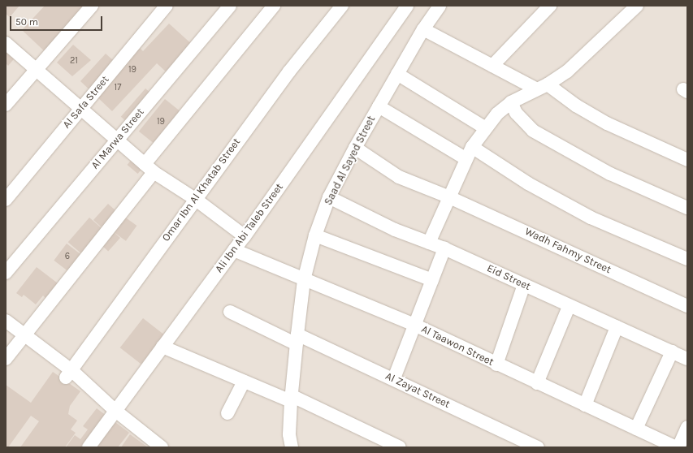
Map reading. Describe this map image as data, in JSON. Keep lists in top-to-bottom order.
{
  "streets": {
    "street": [
      "Al Safa Street",
      "Al Marwa Street",
      "Saad Al Sayed Street",
      "Omar Ibn Al Khatab Street",
      "Ali Ibn Abi Taleb Street",
      "Wadh Fahmy Street",
      "Eid Street",
      "Al Taawon Street",
      "Al Zayat Street"
    ]
  },
  "crossings": [
    ["Saad Al Sayed Street", "Wadh Fahmy Street"],
    ["Saad Al Sayed Street", "Eid Street"],
    ["Saad Al Sayed Street", "Al Taawon Street"],
    ["Saad Al Sayed Street", "Al Zayat Street"],
    ["Ali Ibn Abi Taleb Street", "Al Taawon Street"]
  ],
  "house_numbers": [
    "21",
    "19",
    "17",
    "19",
    "6"
  ],
  "scale_bar": "50 m"
}
